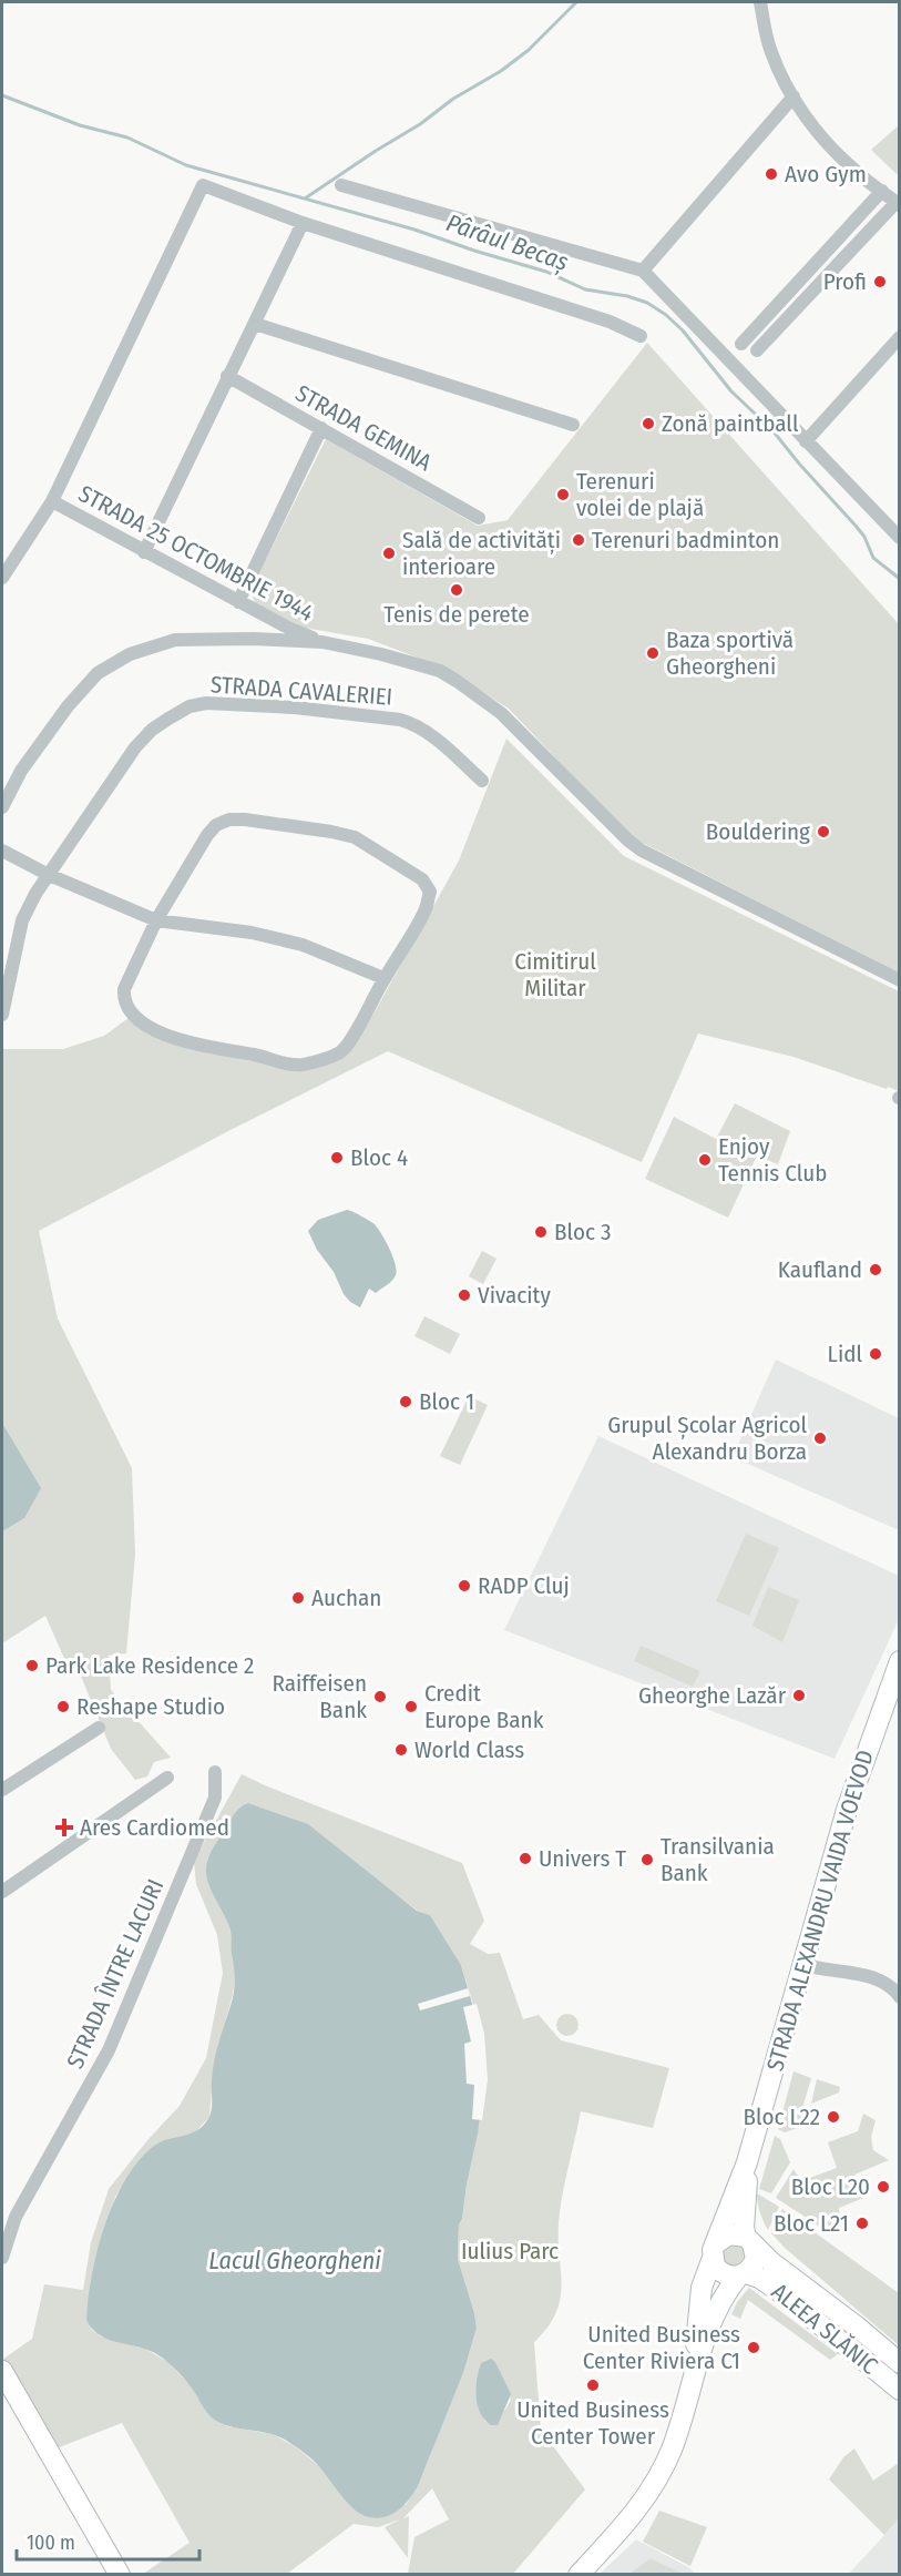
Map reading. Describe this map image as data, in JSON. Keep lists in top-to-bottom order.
{
  "streets": {
    "main road": ["STRADA ALEXANDRU VAIDA VOEVOD", "ALEEA SLĂNIC"],
    "street": [
      "STRADA GEMINA",
      "STRADA 25 OCTOMBRIE 1944",
      "STRADA CAVALERIEI",
      "STRADA ÎNTRE LACURI"
    ]
  },
  "crossings": [
    ["STRADA ALEXANDRU VAIDA VOEVOD", "ALEEA SLĂNIC"]
  ],
  "water": ["Pârâul Becaș", "Lacul Gheorgheni"],
  "parks": ["Cimitirul Militar", "Iulius Parc"],
  "places": {
    "other": [
      "Avo Gym",
      "Profi",
      "Zonă paintball",
      "Terenuri volei de plajă",
      "Terenuri badminton",
      "Sală de activități interioare",
      "Tenis de perete",
      "Baza sportivă Gheorgheni",
      "Bouldering",
      "Bloc 4",
      "Enjoy Tennis Club",
      "Bloc 3",
      "Kaufland",
      "Vivacity",
      "Lidl",
      "Bloc 1",
      "Grupul Școlar Agricol Alexandru Borza",
      "RADP Cluj",
      "Auchan",
      "Park Lake Residence 2",
      "Gheorghe Lazăr",
      "Raiffeisen Bank",
      "Reshape Studio",
      "Credit Europe Bank",
      "World Class",
      "Univers T",
      "Transilvania Bank",
      "Bloc L22",
      "Bloc L20",
      "Bloc L21",
      "United Business Center Riviera C1",
      "United Business Center Tower"
    ],
    "health": ["Ares Cardiomed"]
  },
  "scale_bar": "100 m"
}
